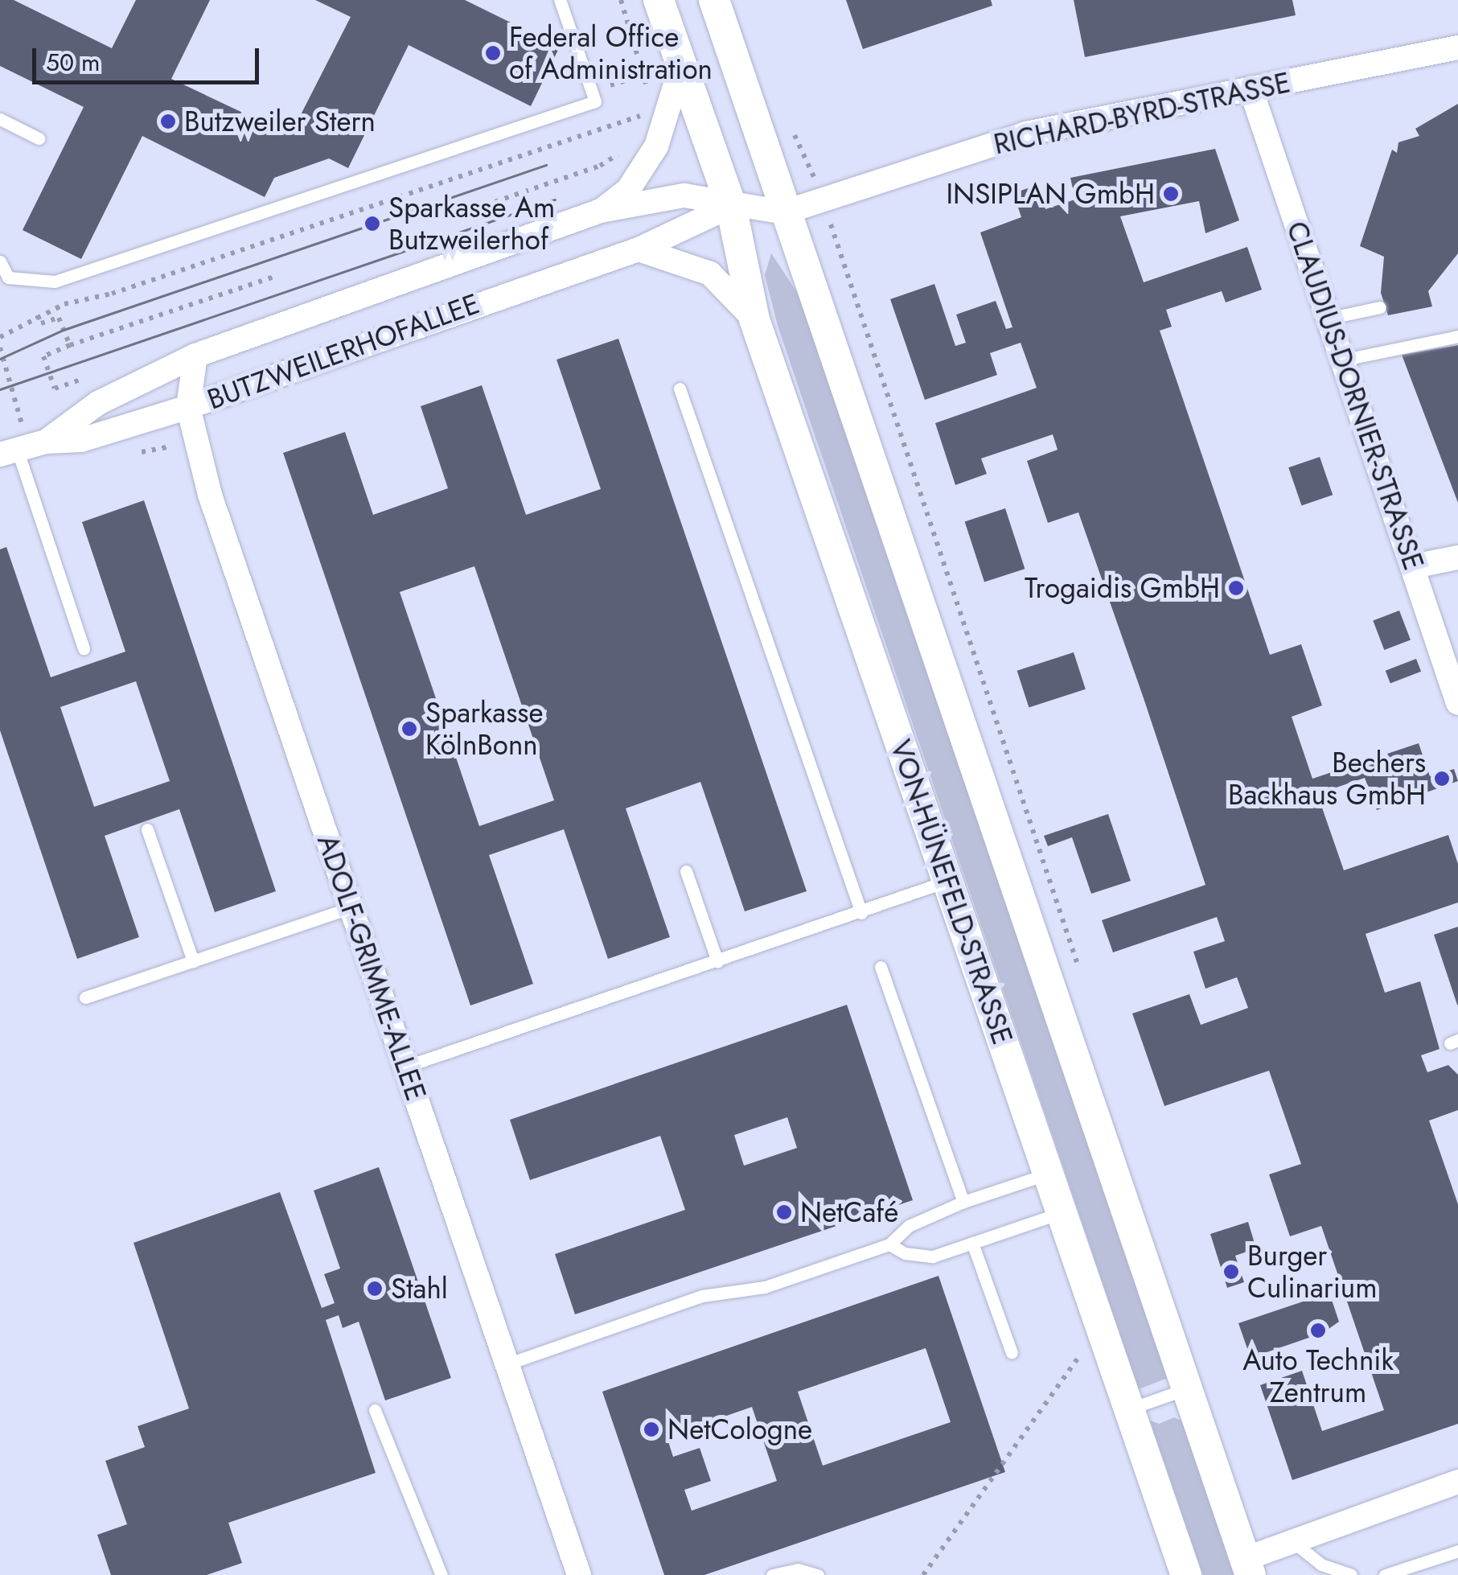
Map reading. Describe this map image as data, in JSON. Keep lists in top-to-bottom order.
{
  "streets": {
    "street": [
      "RICHARD-BYRD-STRASSE",
      "BUTZWEILERHOFALLEE",
      "CLAUDIUS-DORNIER-STRASSE",
      "VON-HÜNEFELD-STRASSE",
      "ADOLF-GRIMME-ALLEE"
    ]
  },
  "crossings": [
    ["RICHARD-BYRD-STRASSE", "CLAUDIUS-DORNIER-STRASSE"],
    ["BUTZWEILERHOFALLEE", "VON-HÜNEFELD-STRASSE"],
    ["BUTZWEILERHOFALLEE", "ADOLF-GRIMME-ALLEE"]
  ],
  "places": [
    "Federal Office of Administration",
    "Butzweiler Stern",
    "INSIPLAN GmbH",
    "Sparkasse Am Butzweilerhof",
    "Trogaidis GmbH",
    "Sparkasse KölnBonn",
    "Bechers Backhaus GmbH",
    "NetCafé",
    "Burger Culinarium",
    "Stahl",
    "Auto Technik Zentrum",
    "NetCologne"
  ],
  "scale_bar": "50 m"
}
